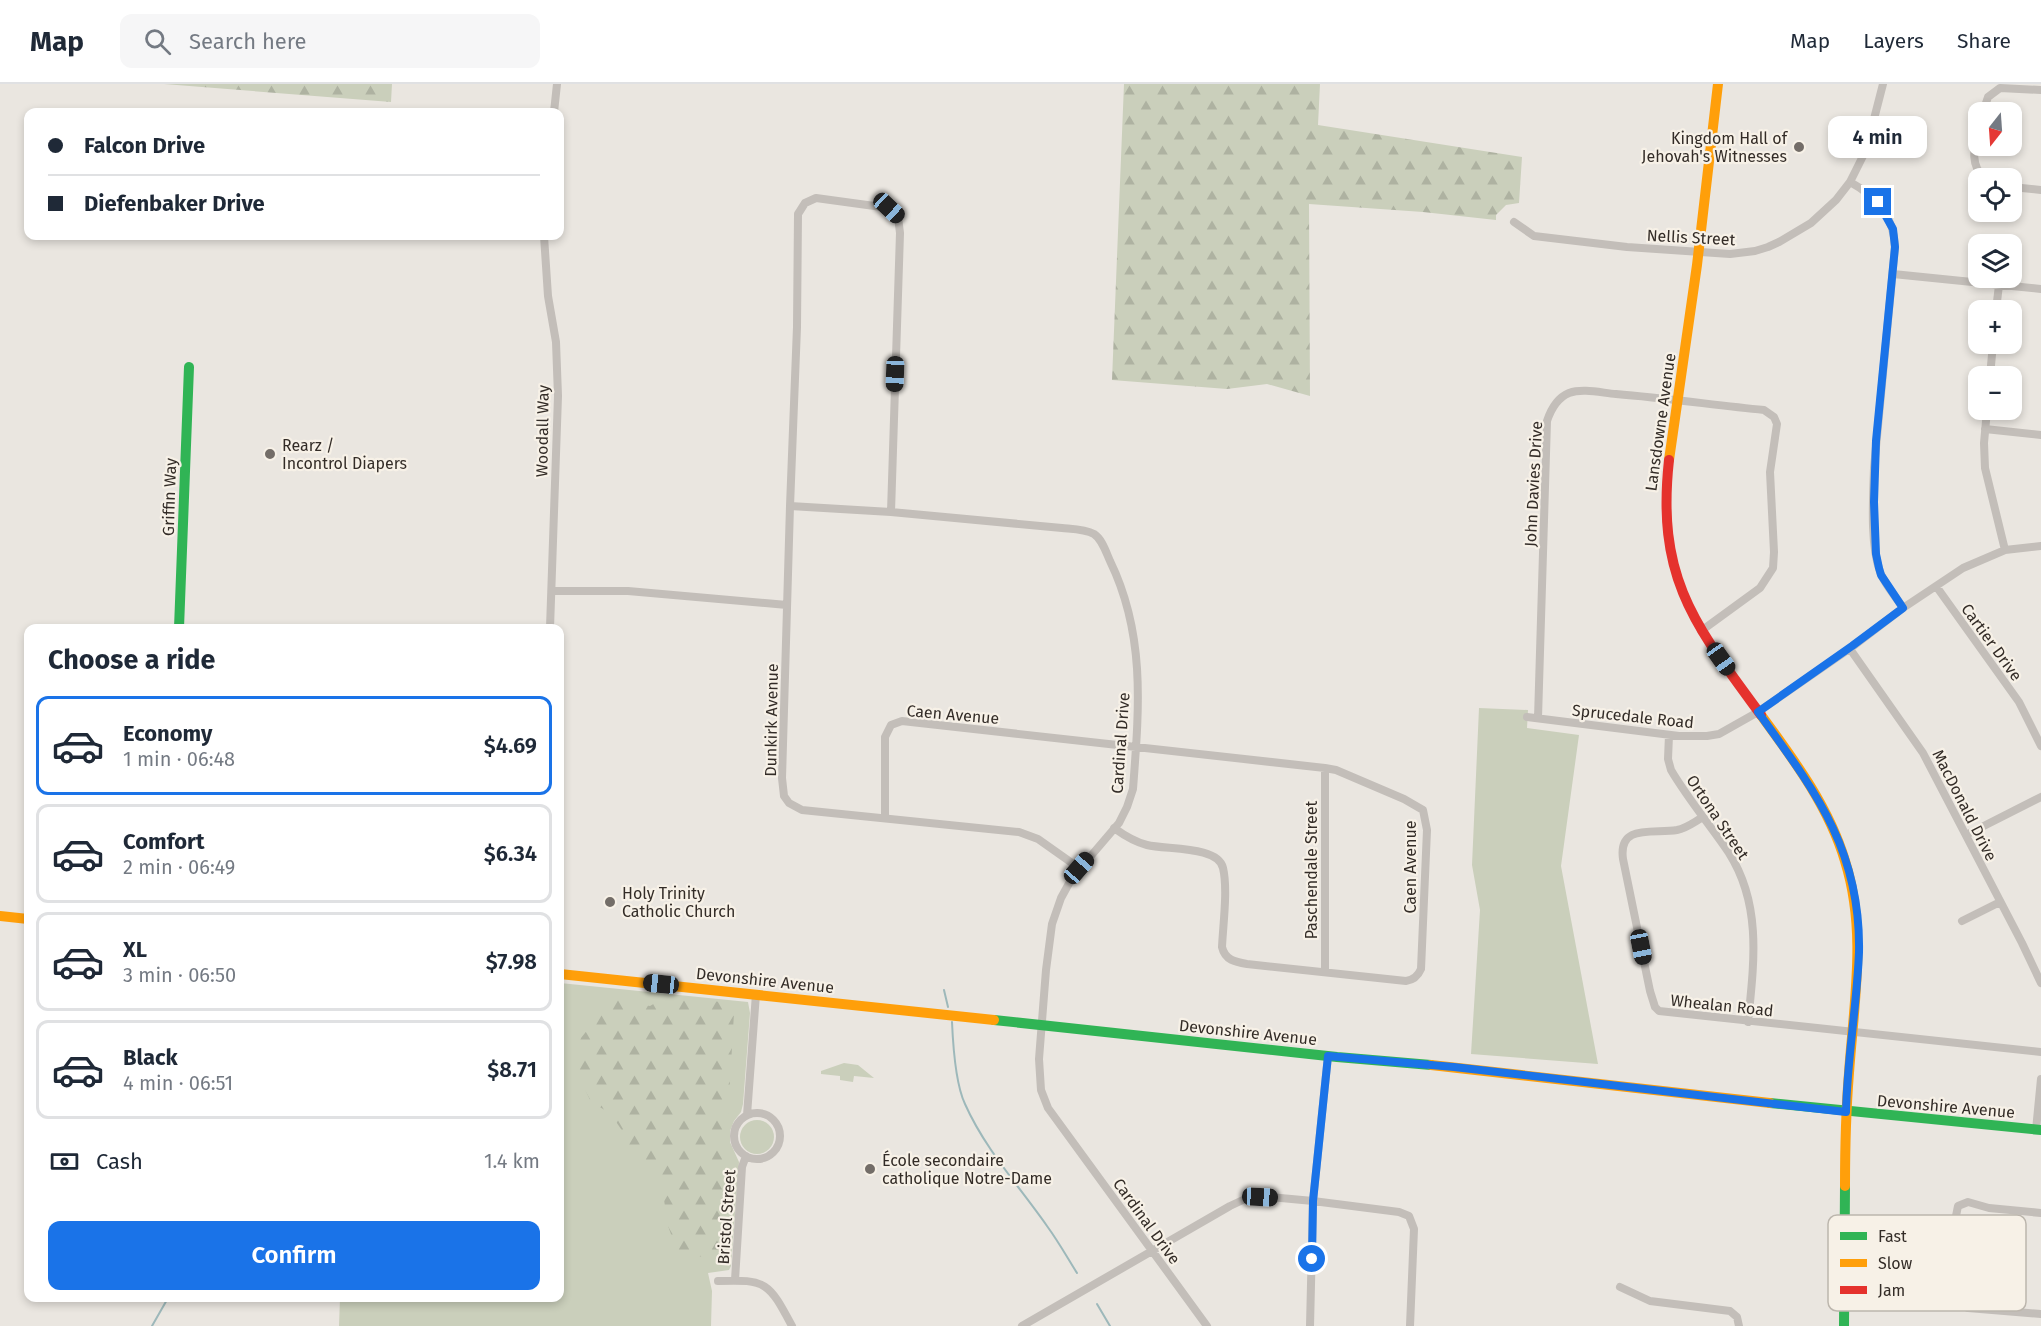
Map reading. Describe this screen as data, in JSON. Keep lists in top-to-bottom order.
{
  "streets": {
    "main road": ["Lansdowne Avenue", "Griffin Way", "Devonshire Avenue"],
    "street": [
      "Nellis Street",
      "Woodall Way",
      "John Davies Drive",
      "Cartier Drive",
      "Caen Avenue",
      "Sprucedale Road",
      "Dunkirk Avenue",
      "Cardinal Drive",
      "MacDonald Drive",
      "Ortona Street",
      "Paschendale Street",
      "Whealan Road",
      "Bristol Street"
    ]
  },
  "crossings": [
    ["Nellis Street", "Lansdowne Avenue"],
    ["Lansdowne Avenue", "John Davies Drive"],
    ["Lansdowne Avenue", "Sprucedale Road"],
    ["Lansdowne Avenue", "Devonshire Avenue"],
    ["Lansdowne Avenue", "Whealan Road"],
    ["John Davies Drive", "Sprucedale Road"],
    ["Cartier Drive", "Sprucedale Road"],
    ["Caen Avenue", "Dunkirk Avenue"],
    ["Caen Avenue", "Cardinal Drive"],
    ["Caen Avenue", "Paschendale Street"],
    ["Sprucedale Road", "MacDonald Drive"],
    ["Sprucedale Road", "Ortona Street"],
    ["Dunkirk Avenue", "Cardinal Drive"],
    ["Cardinal Drive", "Devonshire Avenue"],
    ["Ortona Street", "Whealan Road"],
    ["Devonshire Avenue", "Bristol Street"]
  ],
  "places": [
    "Kingdom Hall of Jehovah's Witnesses",
    "Rearz / Incontrol Diapers",
    "Holy Trinity Catholic Church",
    "École secondaire catholique Notre-Dame"
  ],
  "legend": ["Fast", "Slow", "Jam"],
  "north": "bottom",
  "page": {
    "header": "Map",
    "search": "Search here",
    "nav": ["Map", "Layers", "Share"],
    "map_buttons": ["+", "−"],
    "banner": ["Falcon Drive", "Diefenbaker Drive"],
    "bubble": "4 min",
    "heading": "Choose a ride",
    "list": [
      {
        "name": "Economy",
        "note": "1 min · 06:48",
        "value": "$4.69"
      },
      {
        "name": "Comfort",
        "note": "2 min · 06:49",
        "value": "$6.34"
      },
      {
        "name": "XL",
        "note": "3 min · 06:50",
        "value": "$7.98"
      },
      {
        "name": "Black",
        "note": "4 min · 06:51",
        "value": "$8.71"
      }
    ],
    "pay": ["Cash", "1.4 km"],
    "buttons": "Confirm"
  }
}
